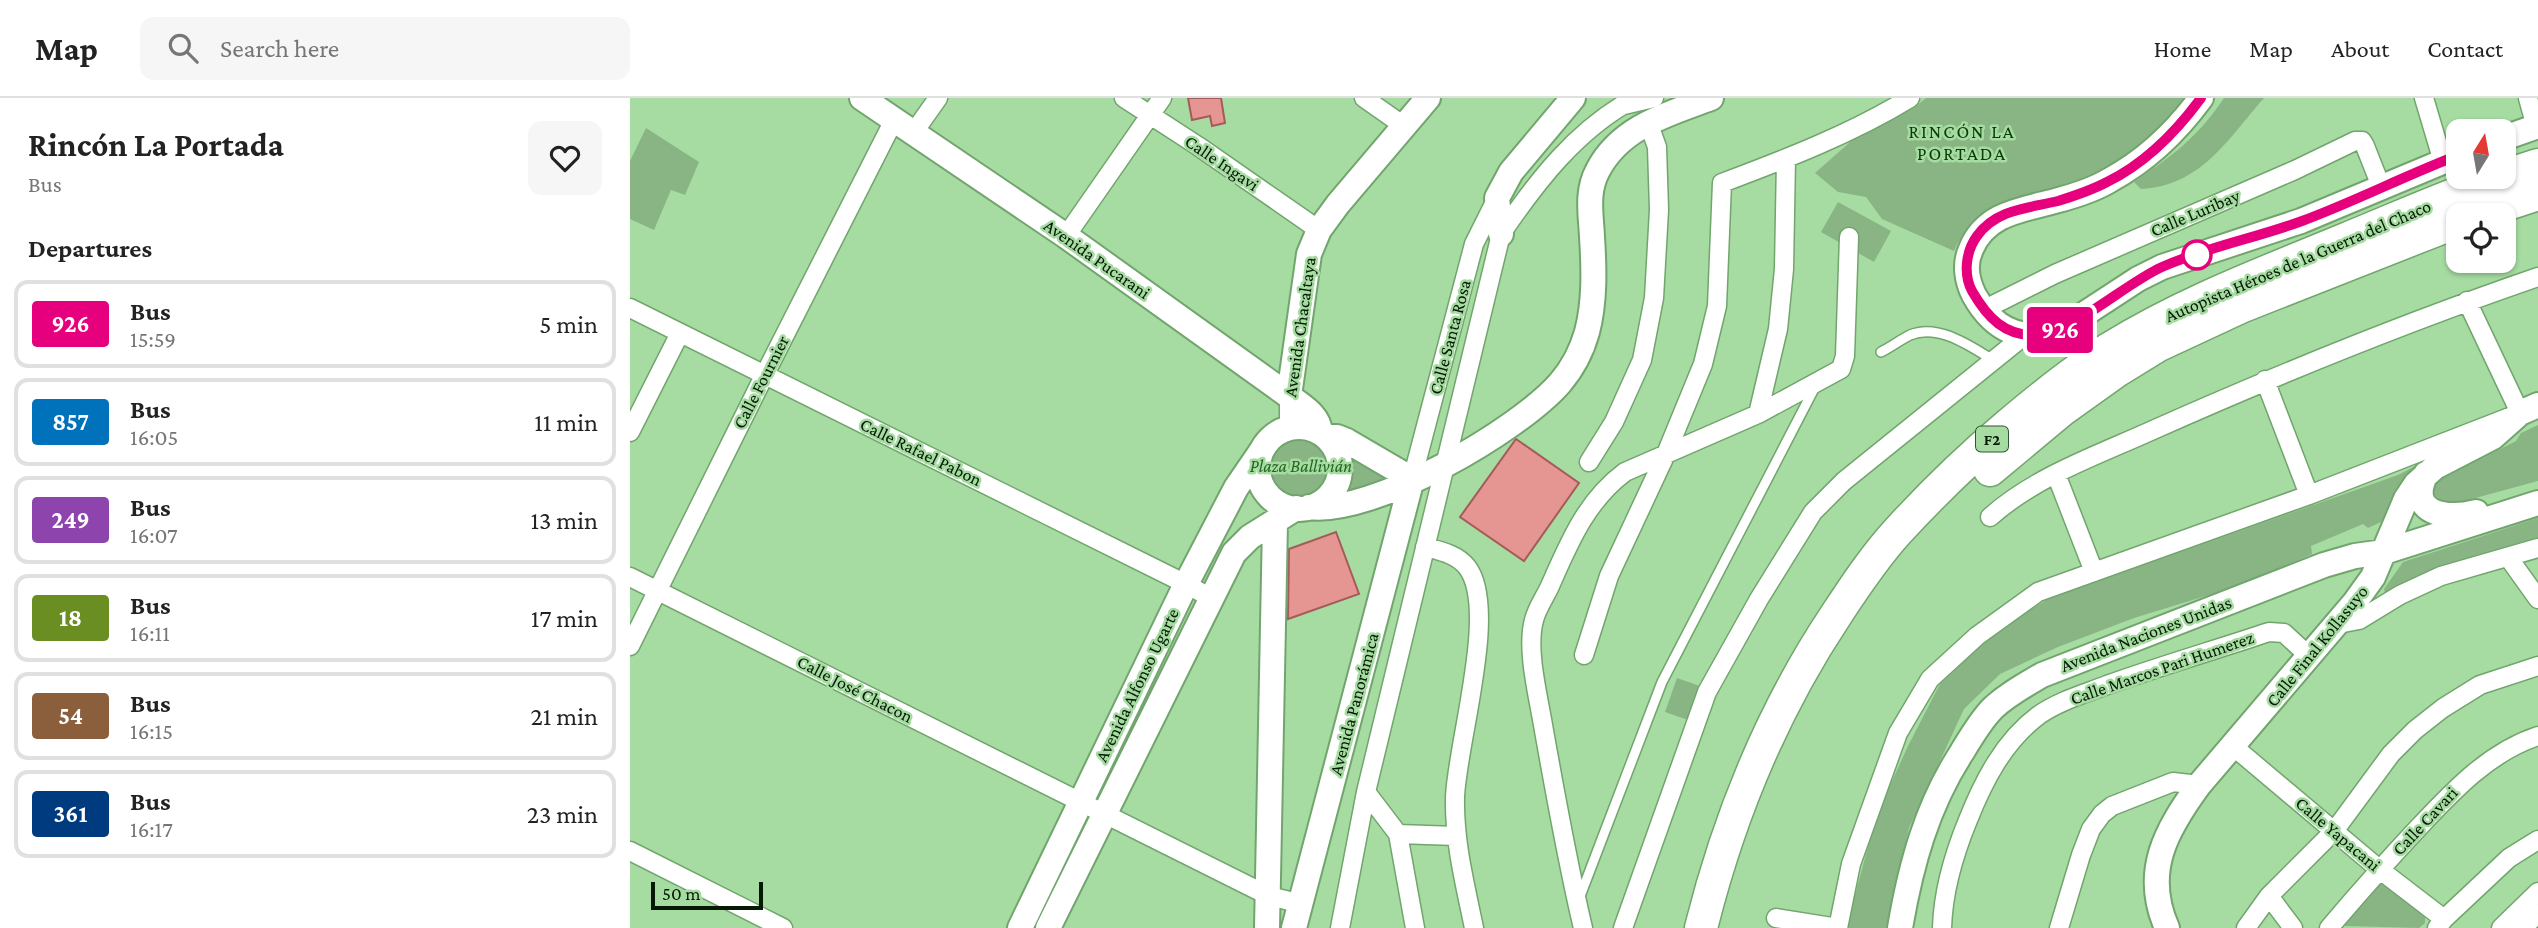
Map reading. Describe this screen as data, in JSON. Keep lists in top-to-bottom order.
{
  "streets": {
    "highway": ["Autopista Héroes de la Guerra del Chaco", "F2"],
    "main road": [
      "Avenida Pucarani",
      "Avenida Chacaltaya",
      "Calle Santa Rosa",
      "Avenida Naciones Unidas",
      "Calle Final Kollasuyo",
      "Avenida Alfonso Ugarte",
      "Avenida Panorámica"
    ],
    "street": [
      "Calle Ingavi",
      "Calle Luribay",
      "Calle Fournier",
      "Calle Rafael Pabon",
      "Calle Marcos Pari Humerez",
      "Calle José Chacon",
      "Calle Cavari",
      "Calle Yapacani"
    ]
  },
  "crossings": [
    ["Calle Ingavi", "Avenida Chacaltaya"],
    ["Avenida Pucarani", "Avenida Chacaltaya"],
    ["Avenida Pucarani", "Calle Fournier"],
    ["Avenida Pucarani", "Avenida Alfonso Ugarte"],
    ["Avenida Chacaltaya", "Avenida Alfonso Ugarte"],
    ["Calle Santa Rosa", "Avenida Panorámica"],
    ["Calle Fournier", "Calle Rafael Pabon"],
    ["Calle Fournier", "Calle José Chacon"],
    ["Calle Rafael Pabon", "Avenida Alfonso Ugarte"],
    ["Avenida Naciones Unidas", "Calle Final Kollasuyo"],
    ["Calle Final Kollasuyo", "Calle Marcos Pari Humerez"],
    ["Calle Final Kollasuyo", "Calle Yapacani"],
    ["Avenida Alfonso Ugarte", "Calle José Chacon"],
    ["Calle Cavari", "Calle Yapacani"]
  ],
  "districts": ["RINCÓN LA PORTADA"],
  "parks": ["Plaza Ballivián"],
  "lines": ["bus line 926"],
  "scale_bar": "50 m",
  "north": "top",
  "page": {
    "header": "Map",
    "search": "Search here",
    "nav": [
      "Home",
      "Map",
      "About",
      "Contact"
    ],
    "heading": [
      ["Rincón La Portada", "Bus"],
      "Departures"
    ],
    "on_map": "926",
    "list": [
      {
        "mark": "926",
        "name": "Bus",
        "note": "15:59",
        "value": "5 min"
      },
      {
        "mark": "857",
        "name": "Bus",
        "note": "16:05",
        "value": "11 min"
      },
      {
        "mark": "249",
        "name": "Bus",
        "note": "16:07",
        "value": "13 min"
      },
      {
        "mark": "18",
        "name": "Bus",
        "note": "16:11",
        "value": "17 min"
      },
      {
        "mark": "54",
        "name": "Bus",
        "note": "16:15",
        "value": "21 min"
      },
      {
        "mark": "361",
        "name": "Bus",
        "note": "16:17",
        "value": "23 min"
      }
    ],
    "scale": "50 m"
  }
}
